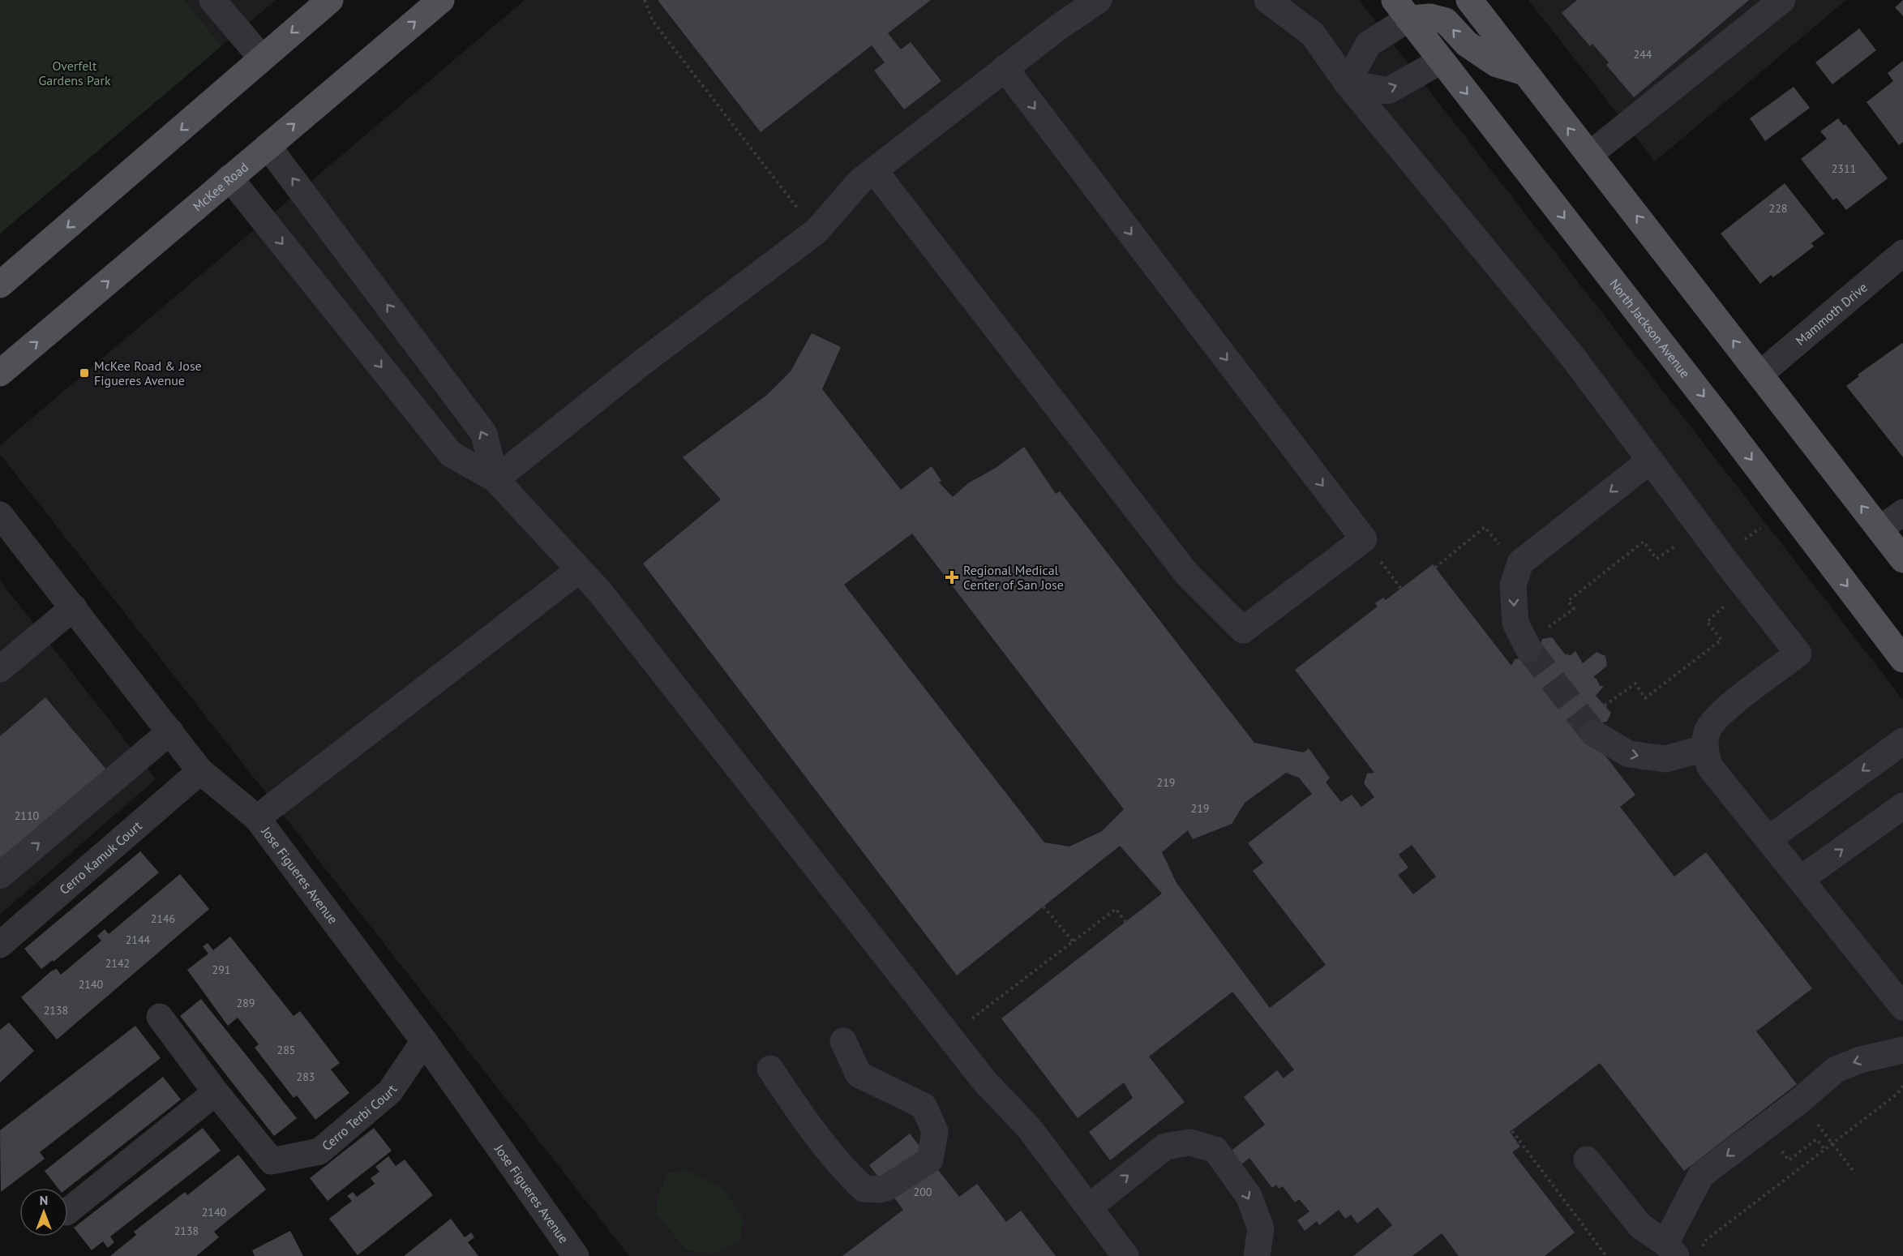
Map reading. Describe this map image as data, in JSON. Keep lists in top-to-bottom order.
{
  "streets": {
    "main road": ["McKee Road", "North Jackson Avenue"],
    "street": [
      "Mammoth Drive",
      "Cerro Kamuk Court",
      "Jose Figueres Avenue",
      "Cerro Terbi Court"
    ]
  },
  "crossings": [
    ["Cerro Kamuk Court", "Jose Figueres Avenue"],
    ["Jose Figueres Avenue", "Cerro Terbi Court"]
  ],
  "parks": ["Overfelt Gardens Park"],
  "places": {
    "transit": ["McKee Road & Jose Figueres Avenue"],
    "health": ["Regional Medical Center of San Jose"]
  },
  "house_numbers": [
    "244",
    "2311",
    "228",
    "219",
    "219",
    "2110",
    "2146",
    "2144",
    "2142",
    "291",
    "2140",
    "289",
    "2138",
    "285",
    "283",
    "200",
    "2140",
    "2138"
  ],
  "north": "top"
}
